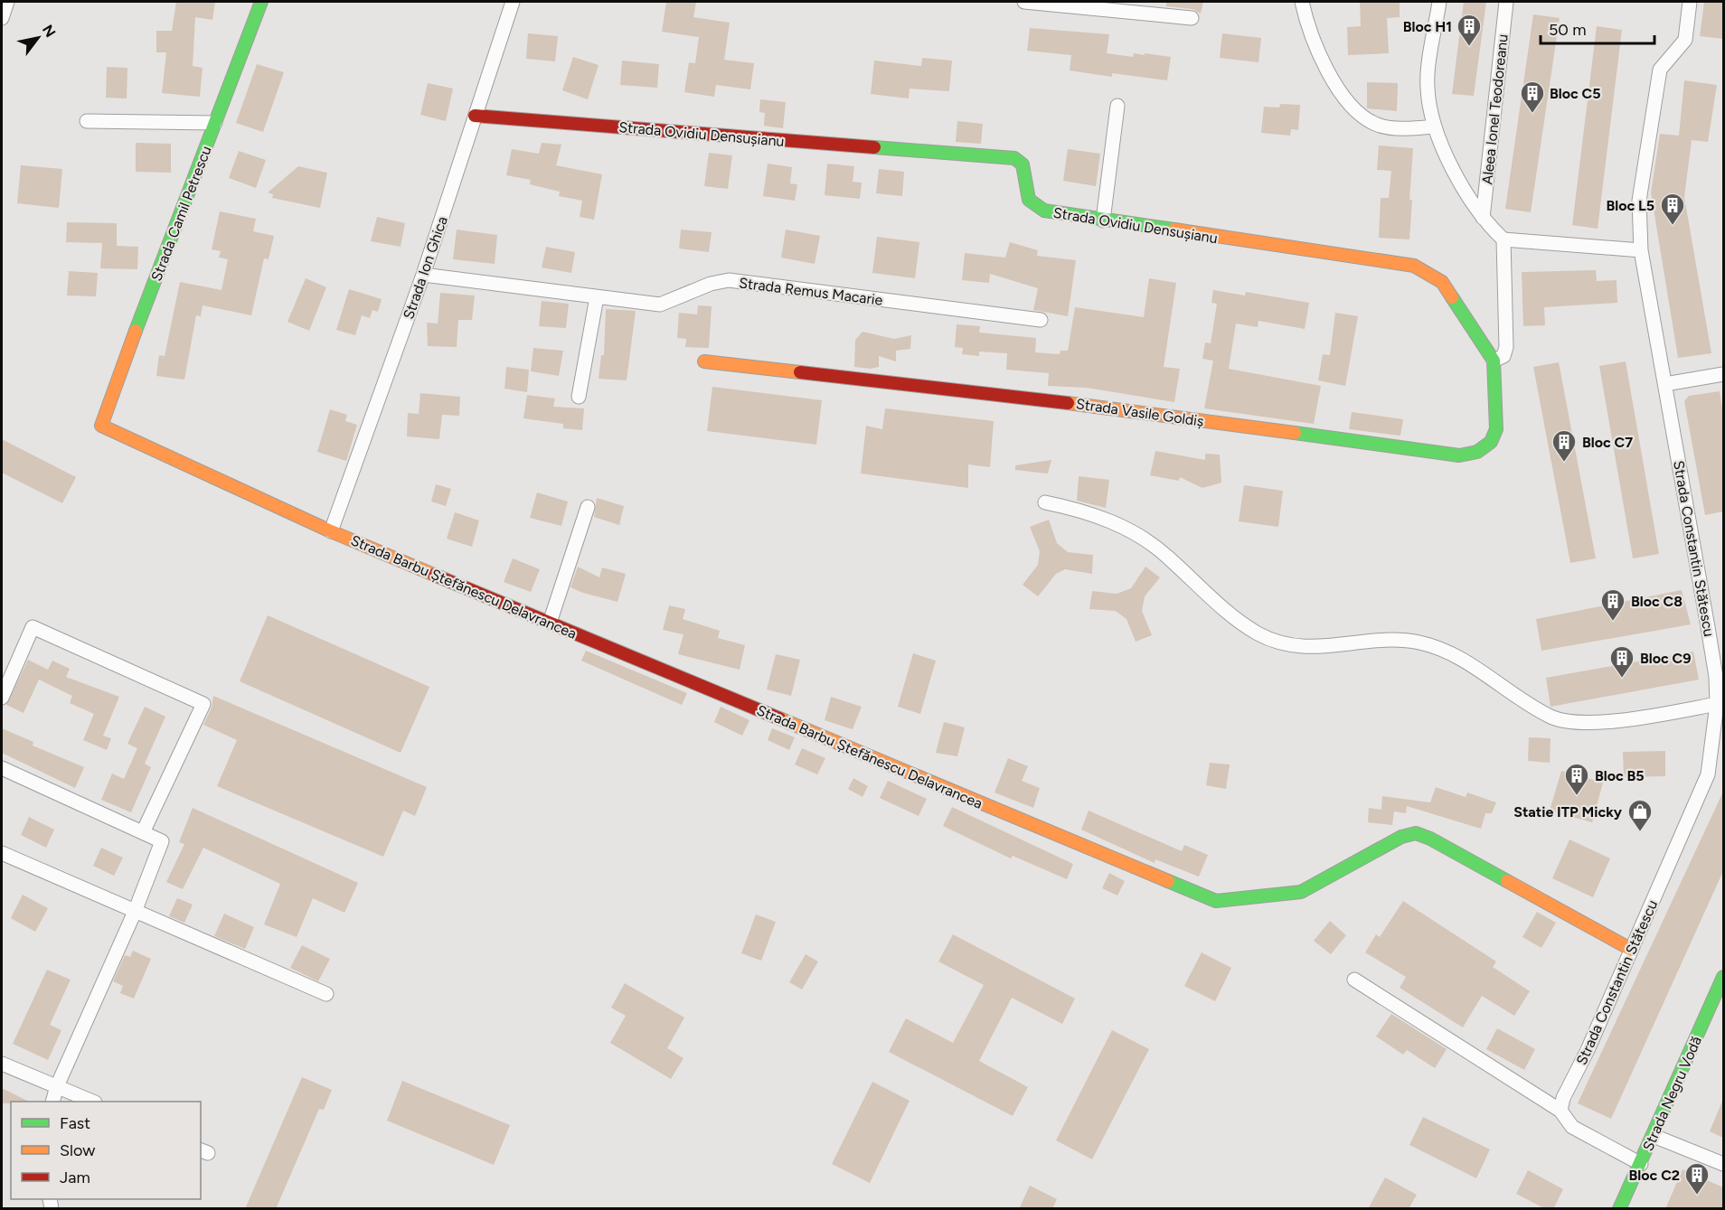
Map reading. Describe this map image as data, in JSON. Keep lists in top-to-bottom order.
{
  "streets": {
    "street": [
      "Aleea Ionel Teodoreanu",
      "Strada Ovidiu Densușianu",
      "Strada Camil Petrescu",
      "Strada Ion Ghica",
      "Strada Remus Macarie",
      "Strada Vasile Goldiș",
      "Strada Constantin Stătescu",
      "Strada Barbu Ștefănescu Delavrancea",
      "Strada Negru Vodă"
    ]
  },
  "crossings": [
    ["Strada Ovidiu Densușianu", "Strada Ion Ghica"],
    ["Strada Ovidiu Densușianu", "Strada Vasile Goldiș"],
    ["Strada Camil Petrescu", "Strada Barbu Ștefănescu Delavrancea"],
    ["Strada Ion Ghica", "Strada Remus Macarie"],
    ["Strada Ion Ghica", "Strada Barbu Ștefănescu Delavrancea"],
    ["Strada Constantin Stătescu", "Strada Barbu Ștefănescu Delavrancea"]
  ],
  "places": {
    "building": [
      "Bloc H1",
      "Bloc C5",
      "Bloc L5",
      "Bloc C7",
      "Bloc C8",
      "Bloc C9",
      "Bloc B5",
      "Bloc C2"
    ],
    "shop": ["Statie ITP Micky"]
  },
  "legend": ["Fast", "Slow", "Jam"],
  "scale_bar": "50 m",
  "north": "top right"
}
